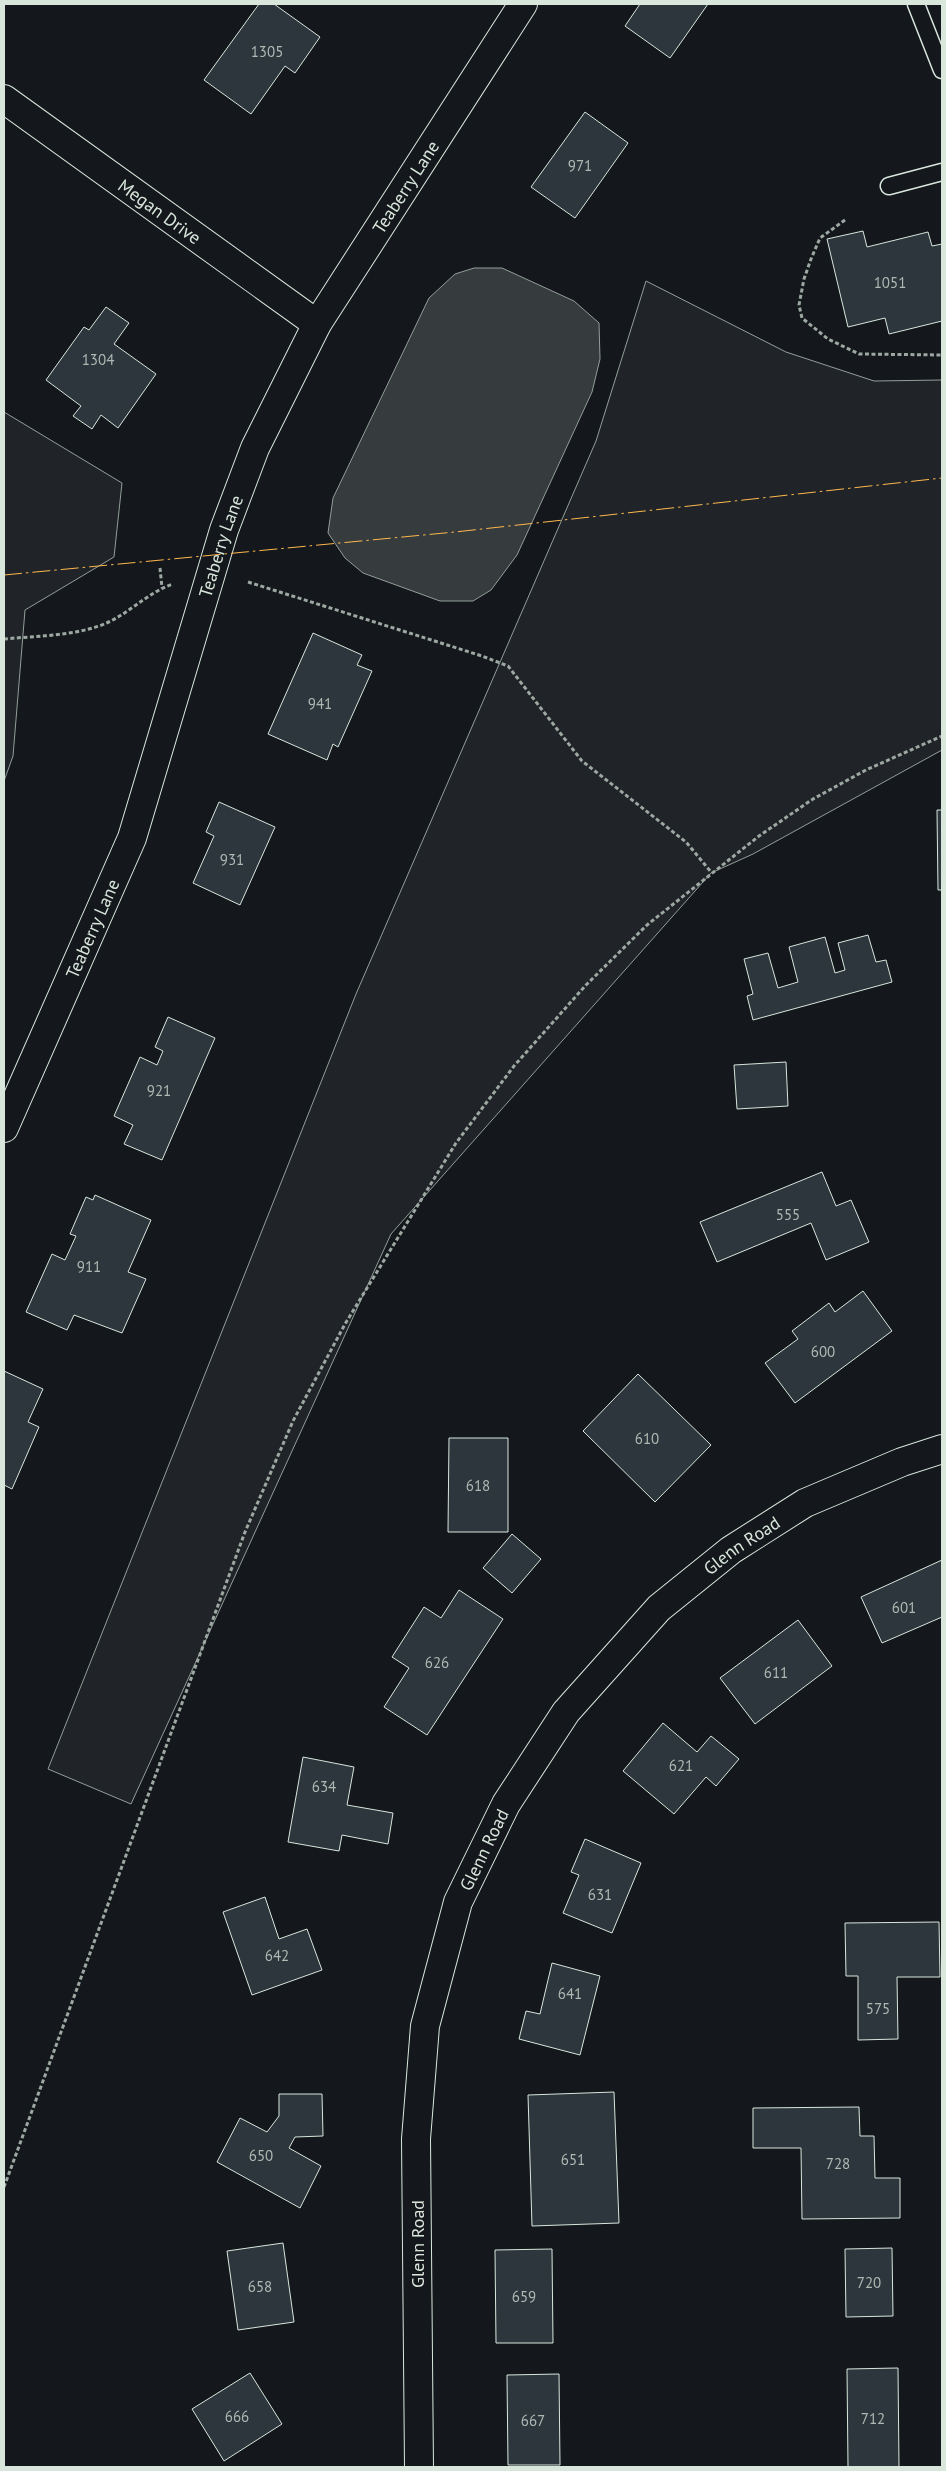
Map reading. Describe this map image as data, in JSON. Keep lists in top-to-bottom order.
{
  "streets": {
    "street": ["Teaberry Lane", "Megan Drive", "Glenn Road"]
  },
  "crossings": [
    ["Teaberry Lane", "Megan Drive"]
  ],
  "house_numbers": [
    "1305",
    "971",
    "1051",
    "1304",
    "941",
    "931",
    "921",
    "555",
    "911",
    "600",
    "610",
    "618",
    "601",
    "626",
    "611",
    "621",
    "634",
    "631",
    "642",
    "641",
    "575",
    "650",
    "651",
    "728",
    "720",
    "658",
    "659",
    "666",
    "712",
    "667"
  ]
}
